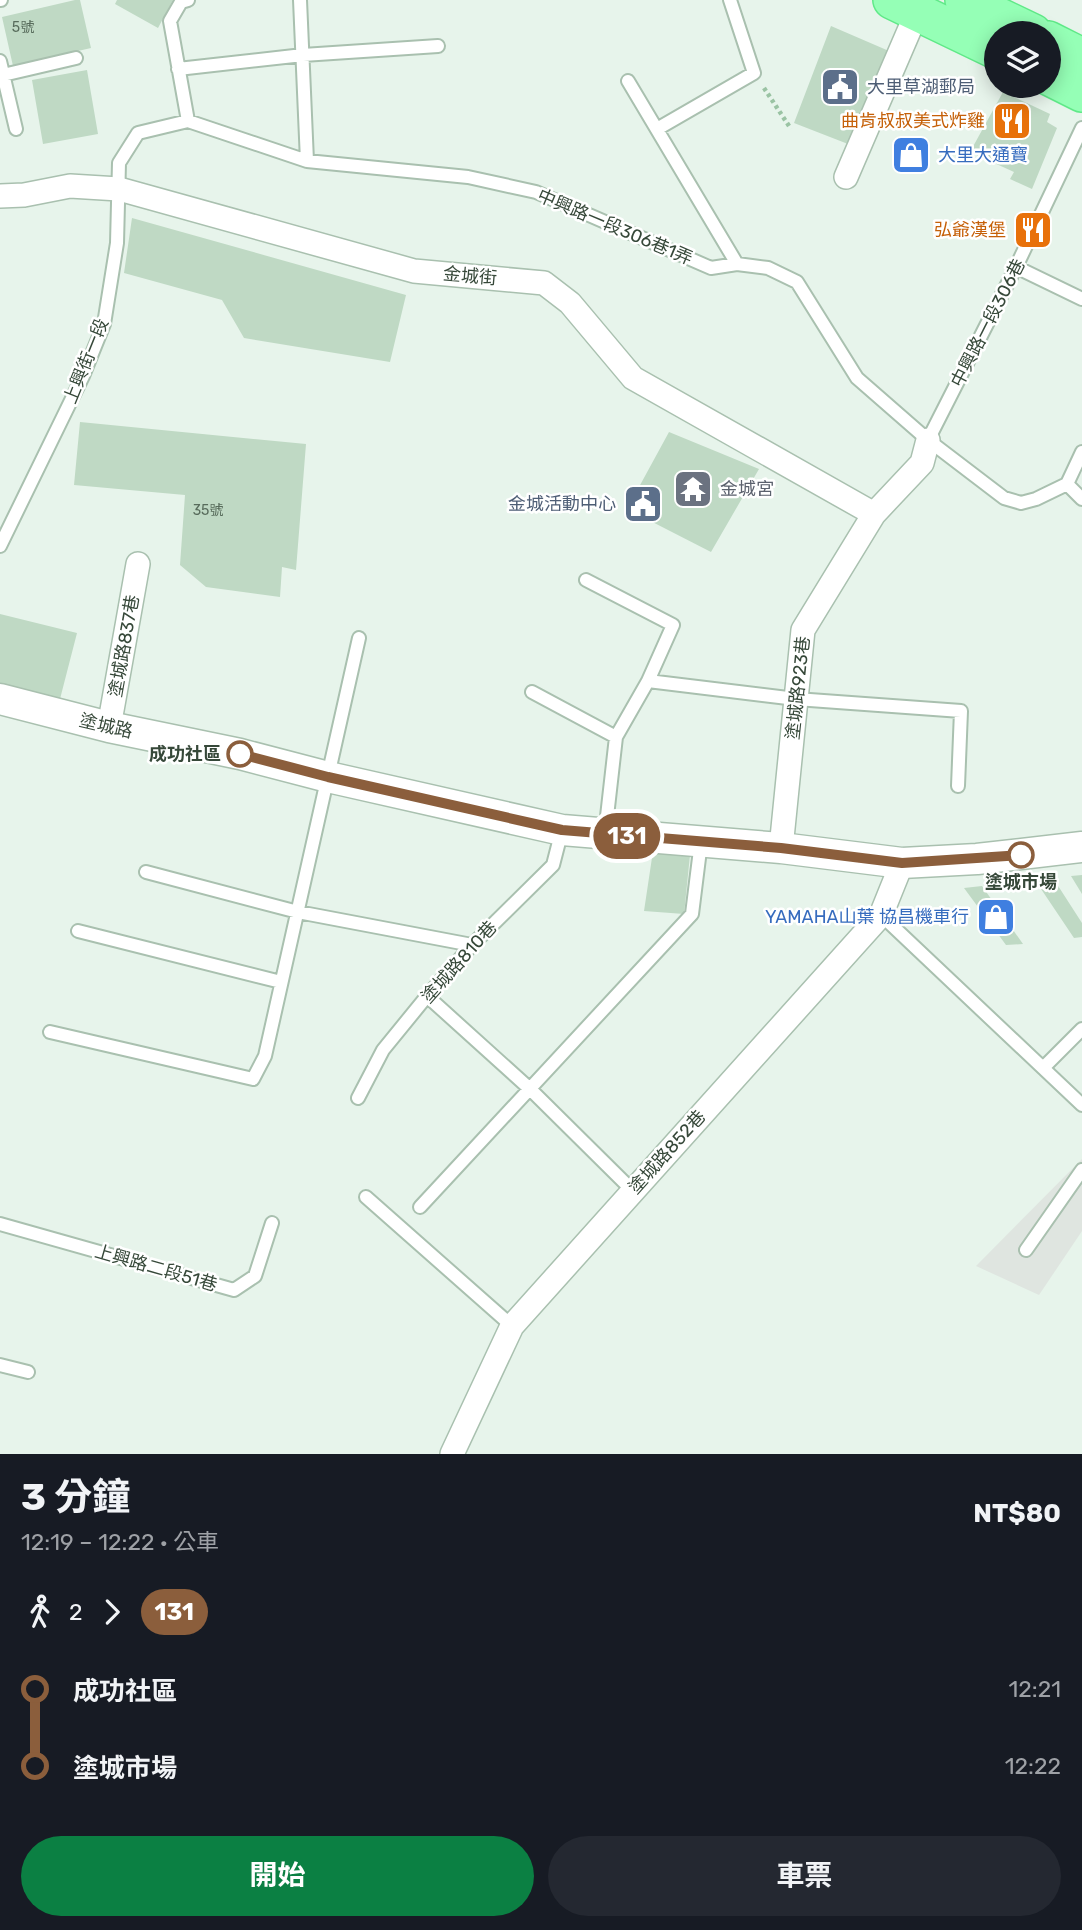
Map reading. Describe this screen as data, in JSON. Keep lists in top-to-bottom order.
{
  "streets": {
    "street": [
      "金城街",
      "塗城路837巷",
      "塗城路923巷",
      "塗城路",
      "塗城路852巷"
    ],
    "lane": [
      "中興路一段306巷1弄",
      "中興路一段306巷",
      "上興街一段",
      "塗城路810巷",
      "上興路二段51巷"
    ]
  },
  "crossings": [
    ["中興路一段306巷1弄", "中興路一段306巷"],
    ["中興路一段306巷1弄", "上興街一段"],
    ["中興路一段306巷1弄", "塗城路923巷"],
    ["金城街", "上興街一段"],
    ["金城街", "塗城路923巷"],
    ["中興路一段306巷", "塗城路923巷"],
    ["塗城路837巷", "塗城路"],
    ["塗城路923巷", "塗城路"],
    ["塗城路", "塗城路810巷"],
    ["塗城路", "塗城路852巷"]
  ],
  "places": {
    "public building": ["大里草湖郵局", "金城活動中心"],
    "restaurant": ["曲肯叔叔美式炸雞", "弘爺漢堡"],
    "shop": ["大里大通寶", "YAMAHA山葉 協昌機車行"],
    "temple": ["金城宮"],
    "other": ["成功社區", "塗城市場"]
  },
  "lines": ["bus line 131"],
  "house_numbers": ["5號", "35號"],
  "page": {
    "on_map": "131",
    "heading": ["3 分鐘", "12:19 – 12:22 · 公車", "NT$80"],
    "legs": ["2", "131"],
    "list": [
      {
        "name": "成功社區",
        "value": "12:21"
      },
      {
        "name": "塗城市場",
        "value": "12:22"
      }
    ],
    "buttons": ["開始", "車票"]
  }
}
